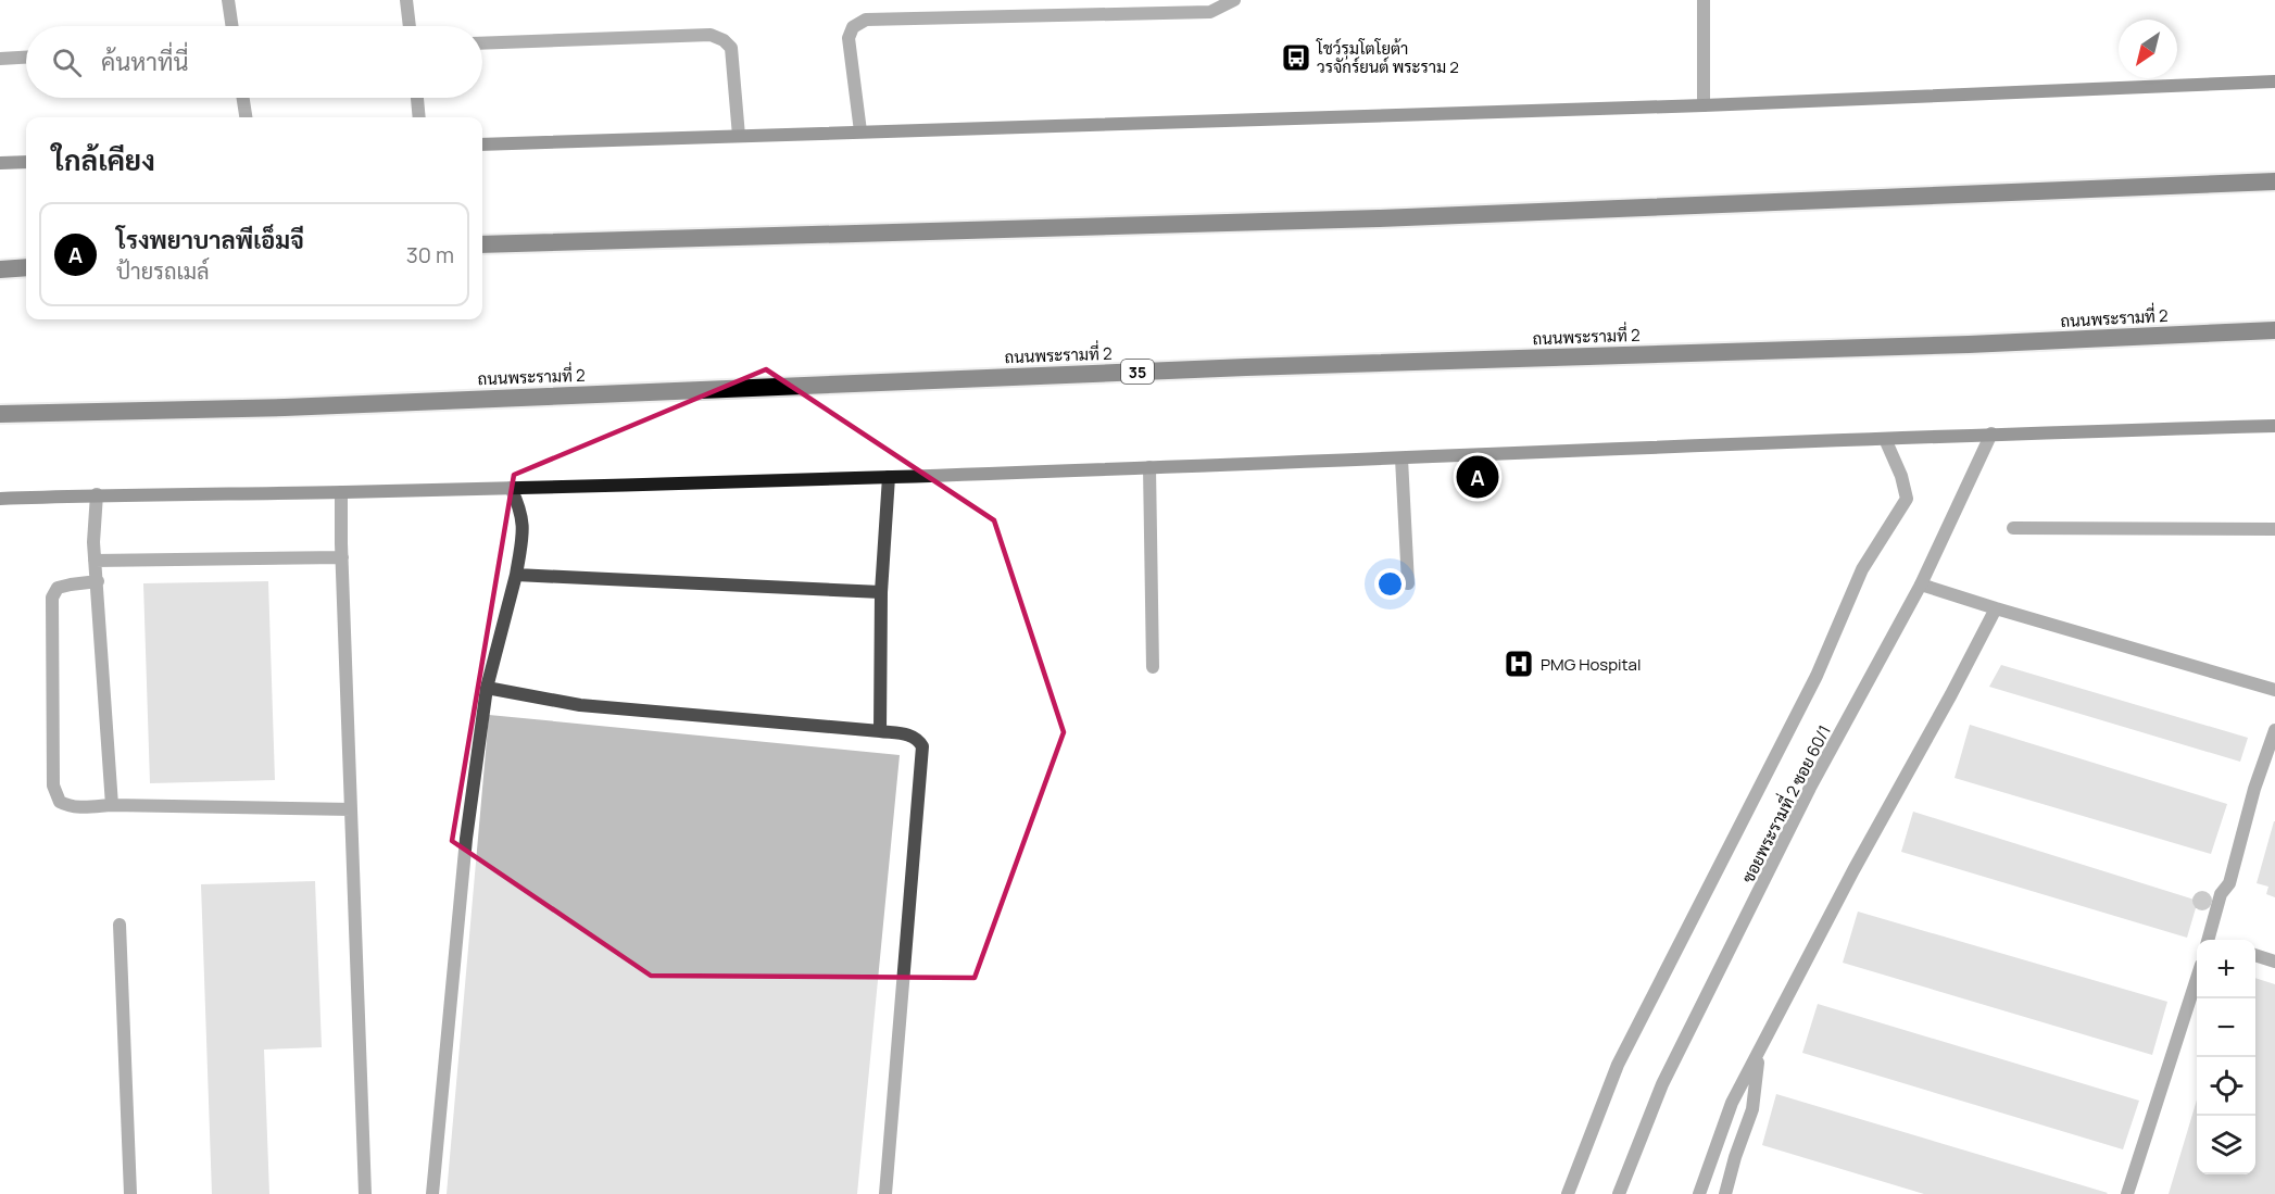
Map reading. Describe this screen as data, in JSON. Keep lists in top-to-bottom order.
{
  "streets": {
    "highway": ["ถนนพระรามที่ 2", "35"],
    "street": ["ซอยพระรามที่ 2 ซอย 60/1"]
  },
  "places": {
    "bus stop": ["โชว์รูมโตโยต้า วรจักร์ยนต์ พระราม 2"],
    "hospital": ["PMG Hospital"]
  },
  "north": "bottom left",
  "page": {
    "search": "ค้นหาที่นี่",
    "heading": "ใกล้เคียง",
    "list": [
      {
        "mark": "A",
        "name": "โรงพยาบาลพีเอ็มจี",
        "note": "ป้ายรถเมล์",
        "value": "30 m"
      }
    ],
    "pins": "A",
    "map_buttons": ["+", "−"]
  }
}
